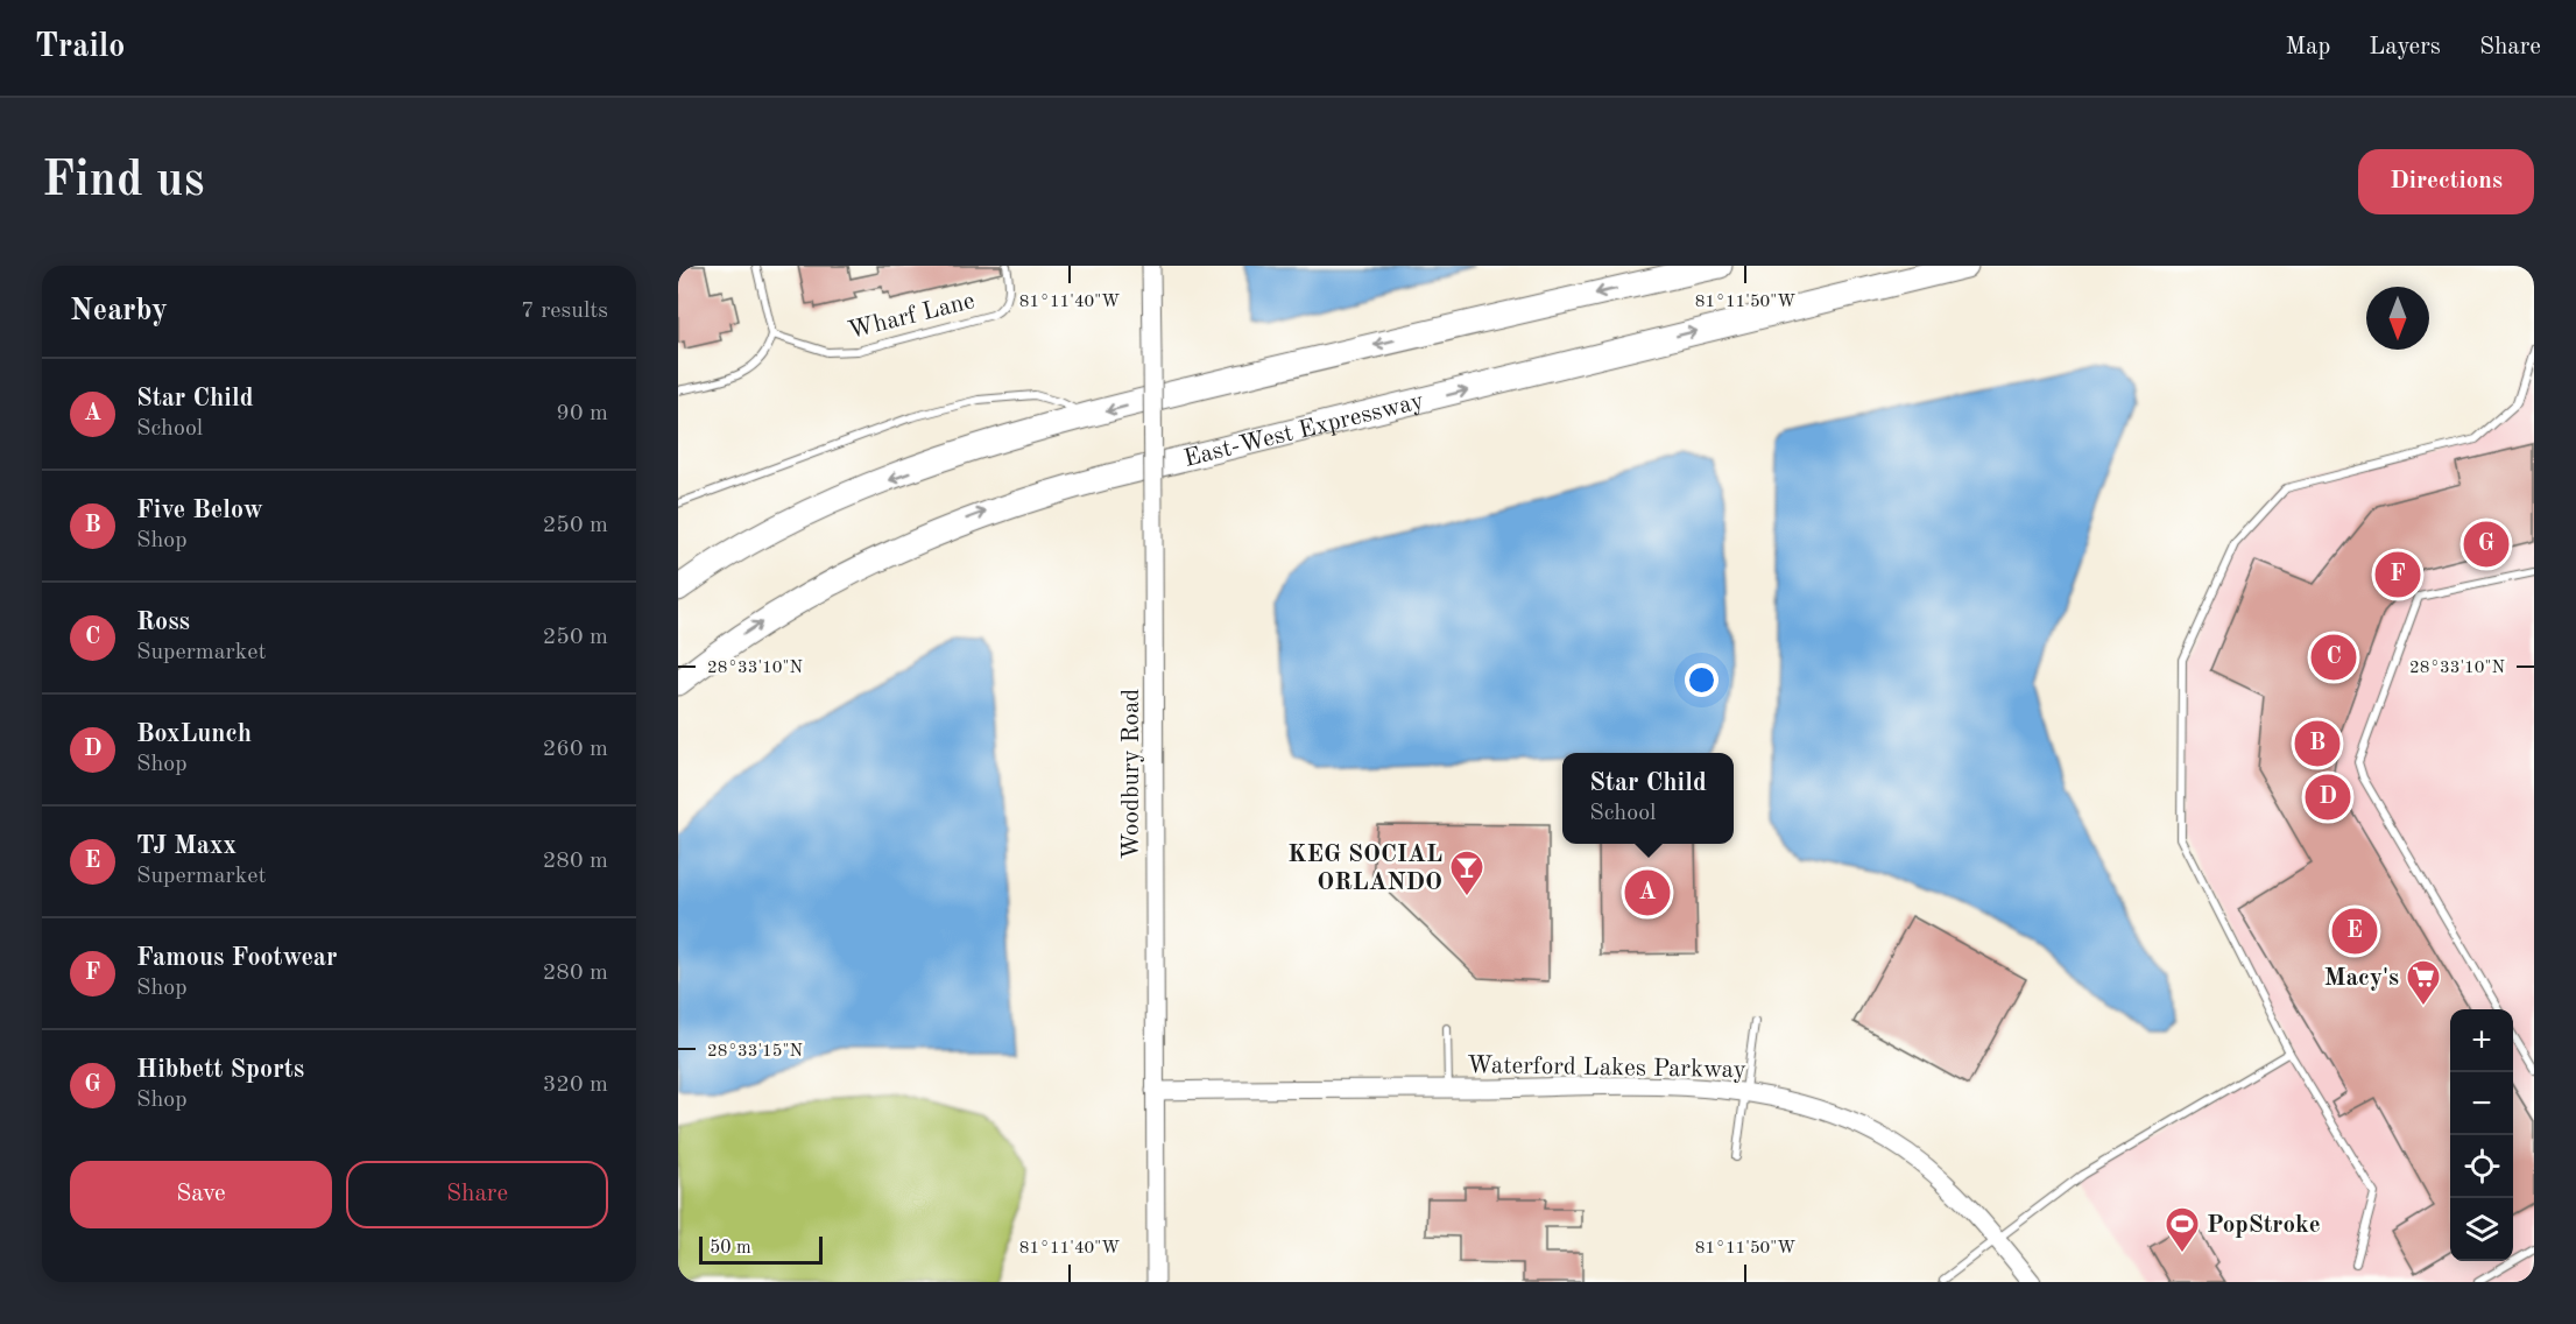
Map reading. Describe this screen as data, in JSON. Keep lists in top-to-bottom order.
{
  "streets": {
    "highway": ["East-West Expressway"],
    "street": ["Woodbury Road", "Waterford Lakes Parkway"],
    "lane": ["Wharf Lane"]
  },
  "crossings": [
    ["Woodbury Road", "Waterford Lakes Parkway"]
  ],
  "places": {
    "bar": ["KEG SOCIAL ORLANDO"],
    "supermarket": ["Macy's"],
    "sports": ["PopStroke"]
  },
  "scale_bar": "50 m",
  "north": "bottom",
  "page": {
    "header": "Trailo",
    "nav": ["Map", "Layers", "Share"],
    "buttons": [
      "Directions",
      ["Save", "Share"]
    ],
    "title": "Find us",
    "heading": ["Nearby", "7 results"],
    "list": [
      {
        "mark": "A",
        "name": "Star Child",
        "note": "School",
        "value": "90 m"
      },
      {
        "mark": "B",
        "name": "Five Below",
        "note": "Shop",
        "value": "250 m"
      },
      {
        "mark": "C",
        "name": "Ross",
        "note": "Supermarket",
        "value": "250 m"
      },
      {
        "mark": "D",
        "name": "BoxLunch",
        "note": "Shop",
        "value": "260 m"
      },
      {
        "mark": "E",
        "name": "TJ Maxx",
        "note": "Supermarket",
        "value": "280 m"
      },
      {
        "mark": "F",
        "name": "Famous Footwear",
        "note": "Shop",
        "value": "280 m"
      },
      {
        "mark": "G",
        "name": "Hibbett Sports",
        "note": "Shop",
        "value": "320 m"
      }
    ],
    "pins": [
      "G",
      "F",
      "C",
      "B",
      "D",
      "A",
      "E"
    ],
    "popup": ["Star Child", "School"],
    "map_buttons": ["+", "−"],
    "scale": "50 m"
  },
  "coordinates": [
    "81°11'40\"W",
    "81°11'50\"W",
    "28°33'10\"N",
    "28°33'15\"N"
  ]
}
